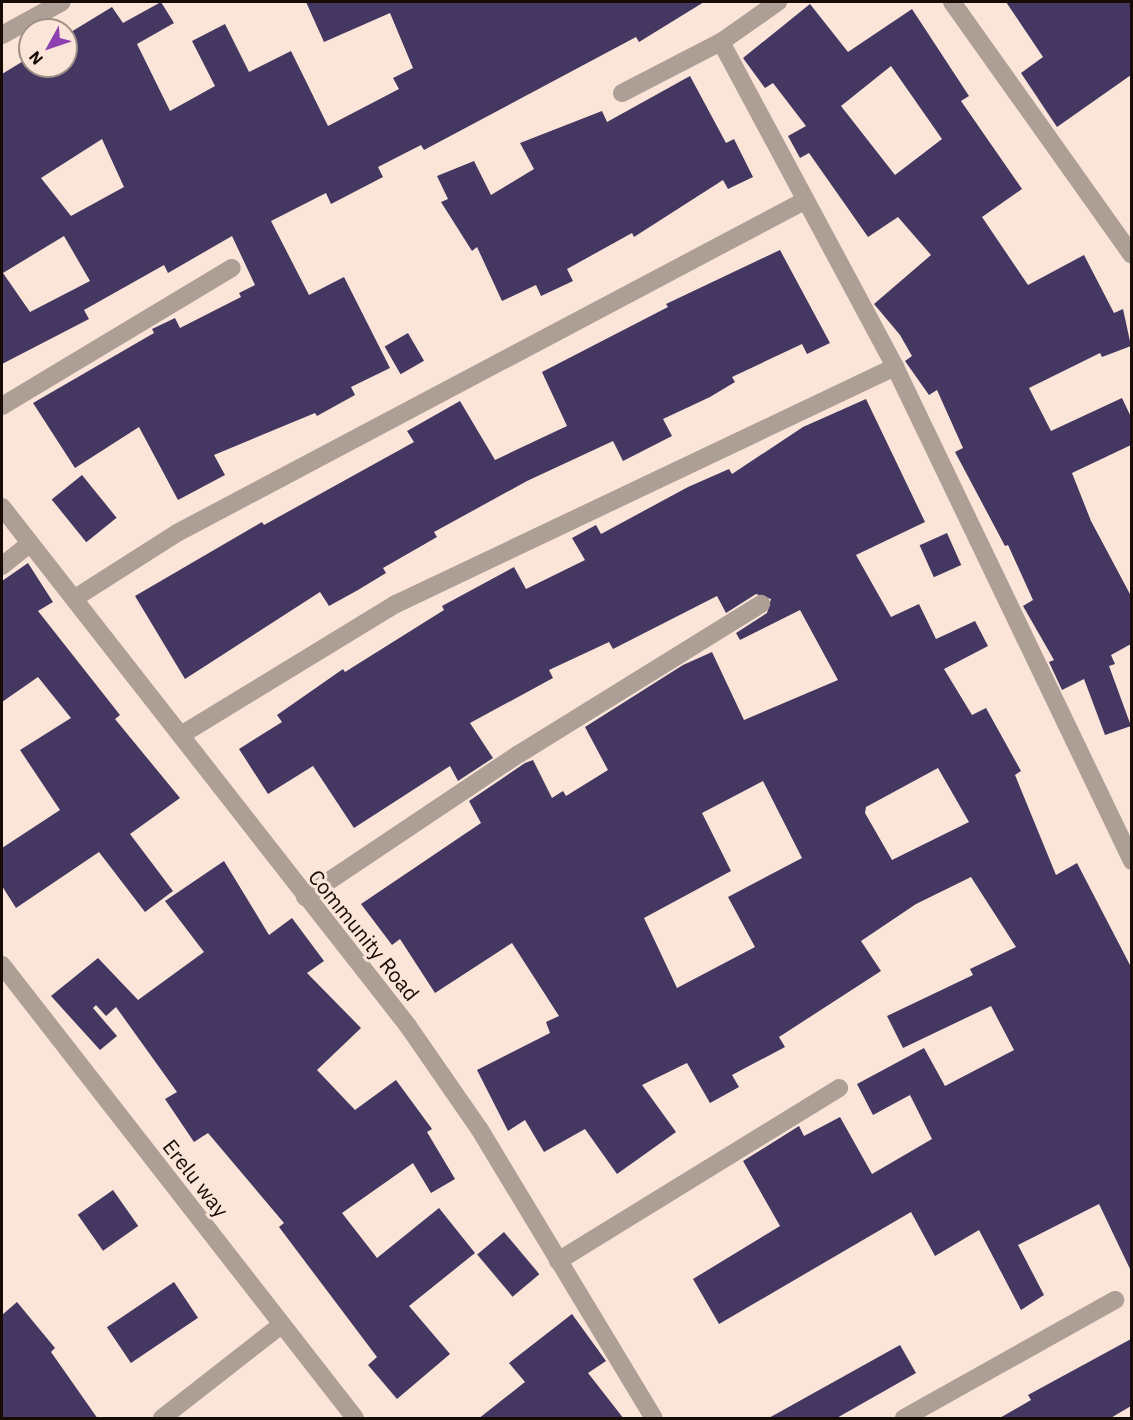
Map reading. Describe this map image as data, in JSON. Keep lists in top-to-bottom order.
{
  "streets": {
    "street": ["Community Road", "Erelu way"]
  },
  "north": "bottom left"
}
